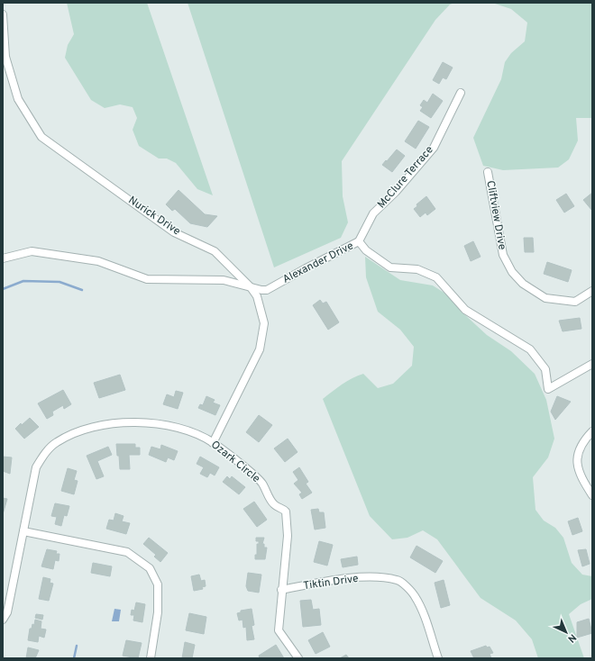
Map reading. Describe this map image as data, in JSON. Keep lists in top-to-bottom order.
{
  "streets": {
    "street": [
      "McClure Terrace",
      "Cliftview Drive",
      "Nurick Drive",
      "Alexander Drive",
      "Ozark Circle",
      "Tiktin Drive"
    ]
  },
  "crossings": [
    ["McClure Terrace", "Alexander Drive"],
    ["Nurick Drive", "Alexander Drive"],
    ["Nurick Drive", "Ozark Circle"],
    ["Ozark Circle", "Tiktin Drive"]
  ],
  "north": "bottom right"
}
